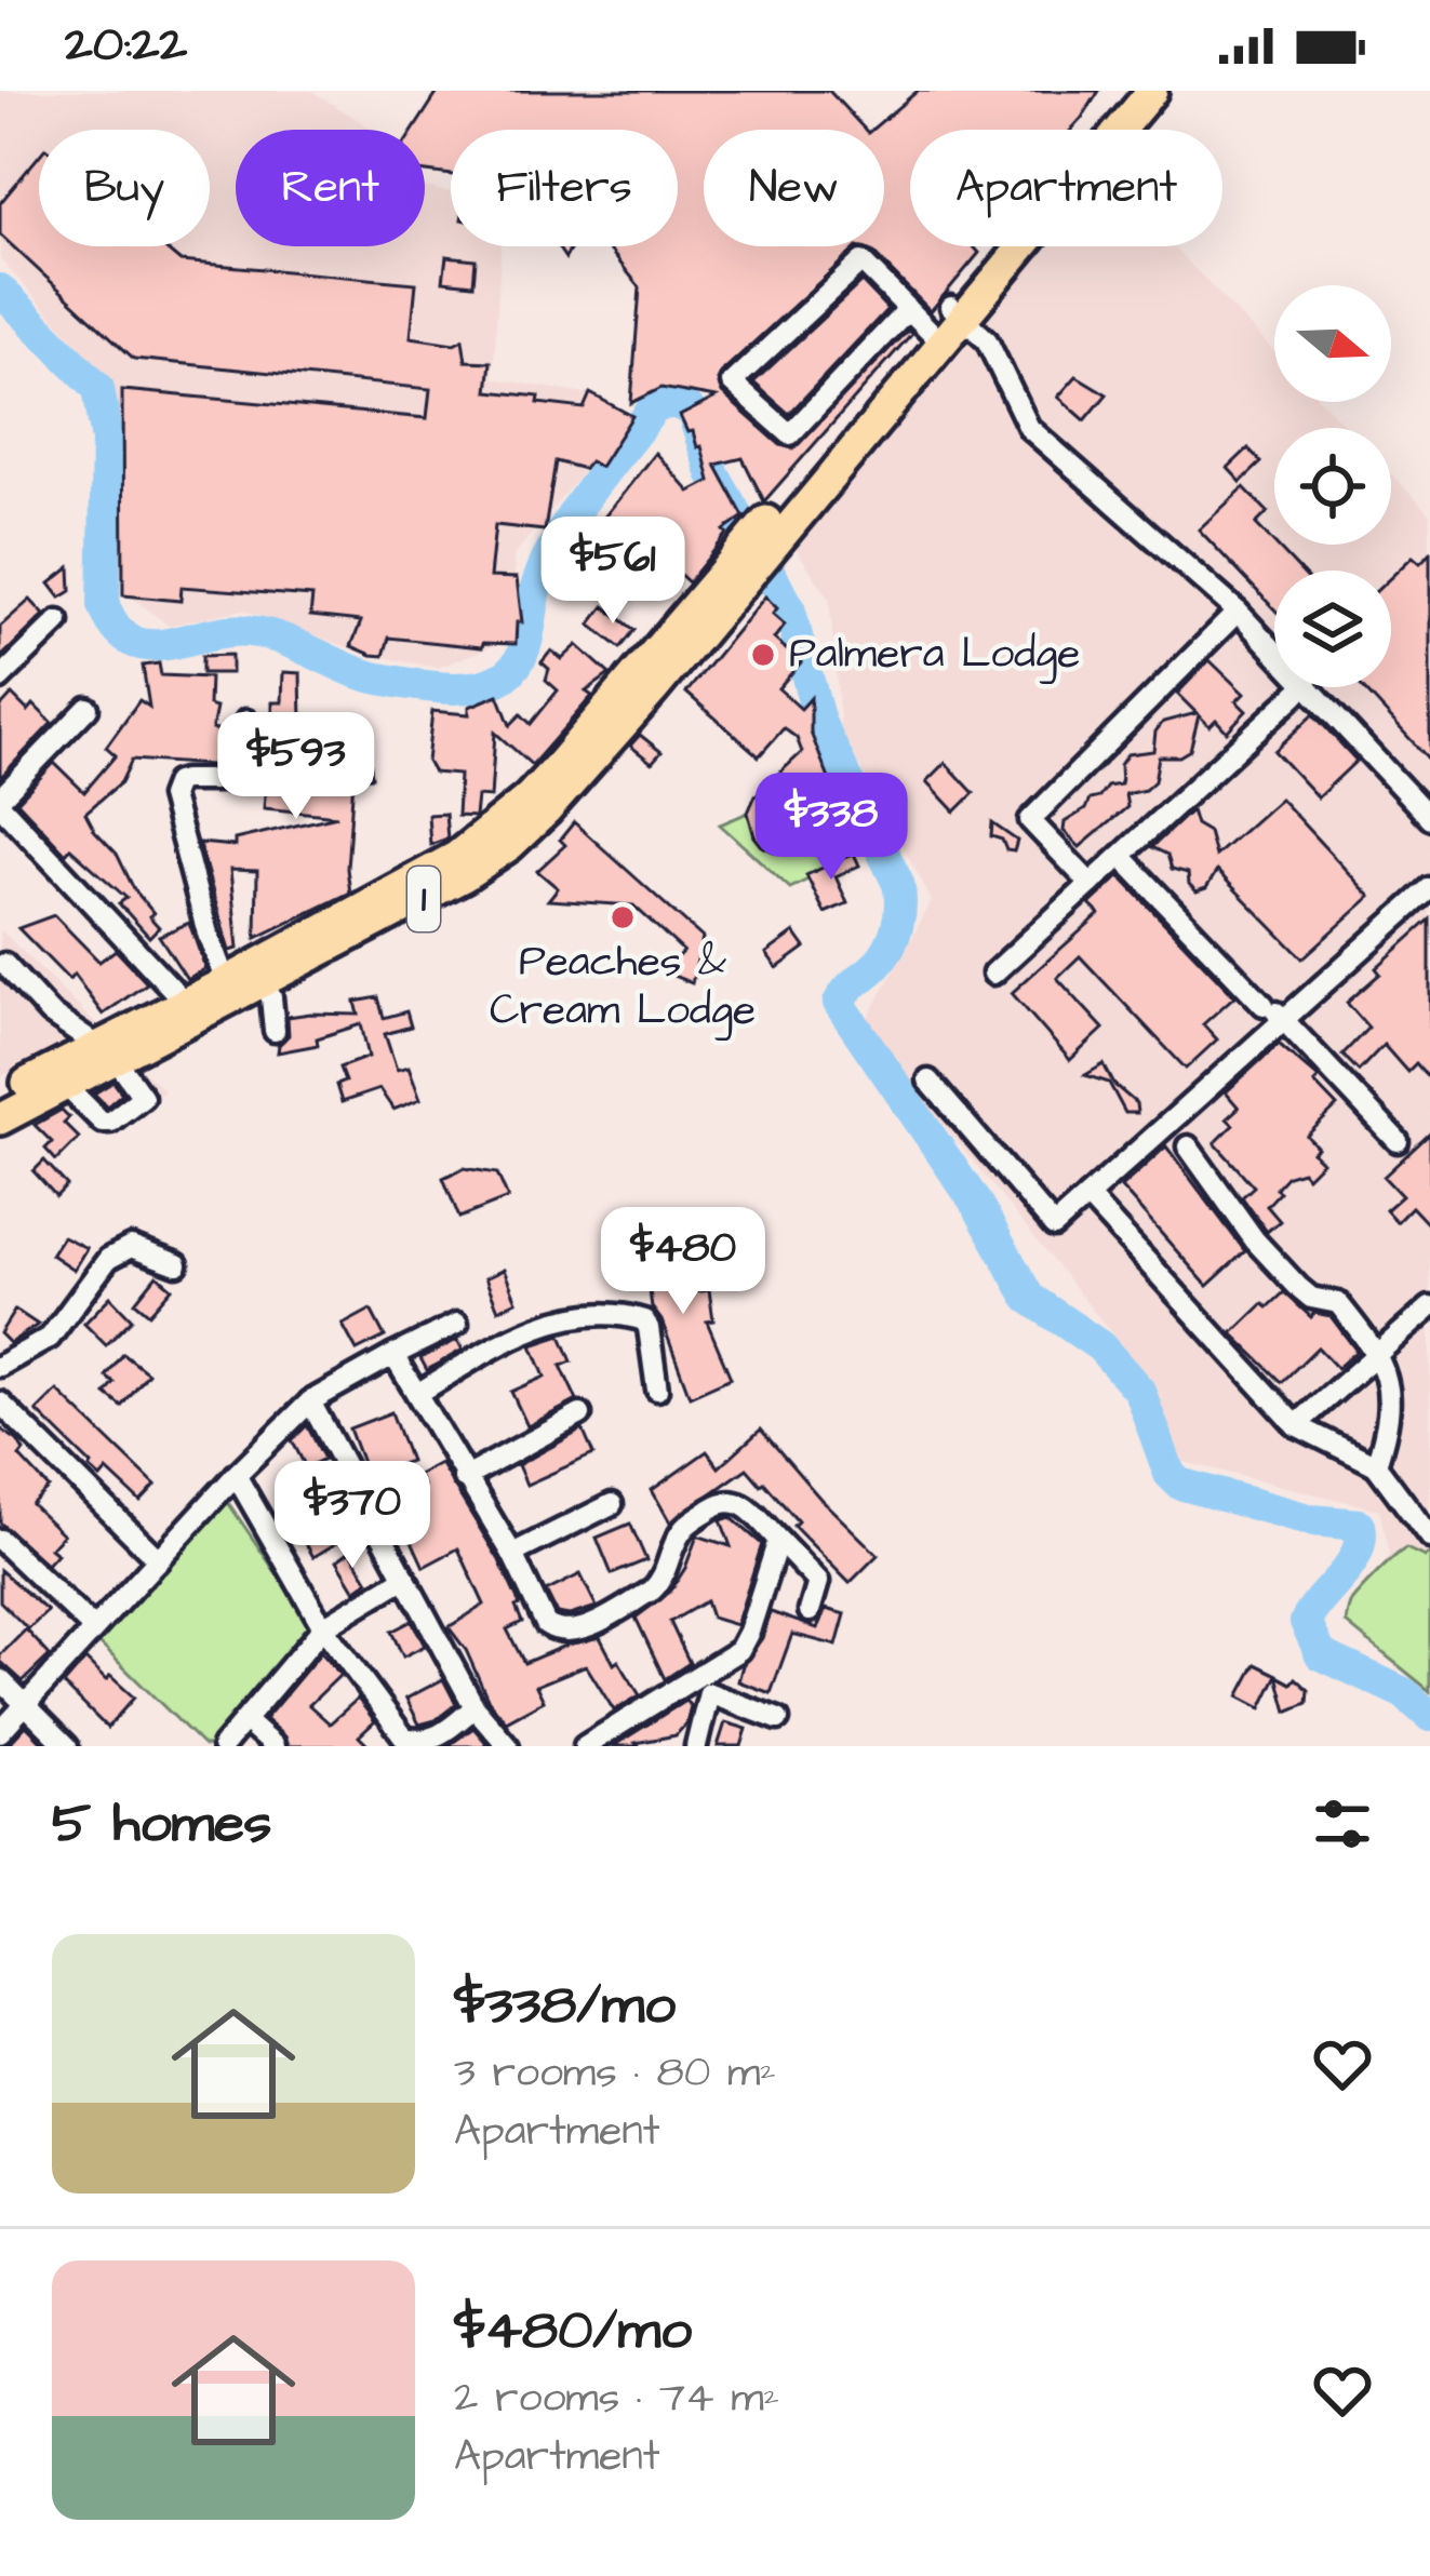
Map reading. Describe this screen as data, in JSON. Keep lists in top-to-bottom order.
{
  "streets": {
    "highway": ["1"]
  },
  "places": ["Palmera Lodge", "Peaches & Cream Lodge"],
  "north": "right",
  "page": {
    "status": "20:22",
    "chip": [
      "Buy",
      "Rent",
      "Filters",
      "New",
      "Apartment"
    ],
    "price": [
      "$561",
      "$593",
      "$338",
      "$480",
      "$370"
    ],
    "heading": "5 homes",
    "list": [
      {
        "name": "$338/mo",
        "note": "3 rooms · 80 m² · Apartment"
      },
      {
        "name": "$480/mo",
        "note": "2 rooms · 74 m² · Apartment"
      }
    ]
  }
}
